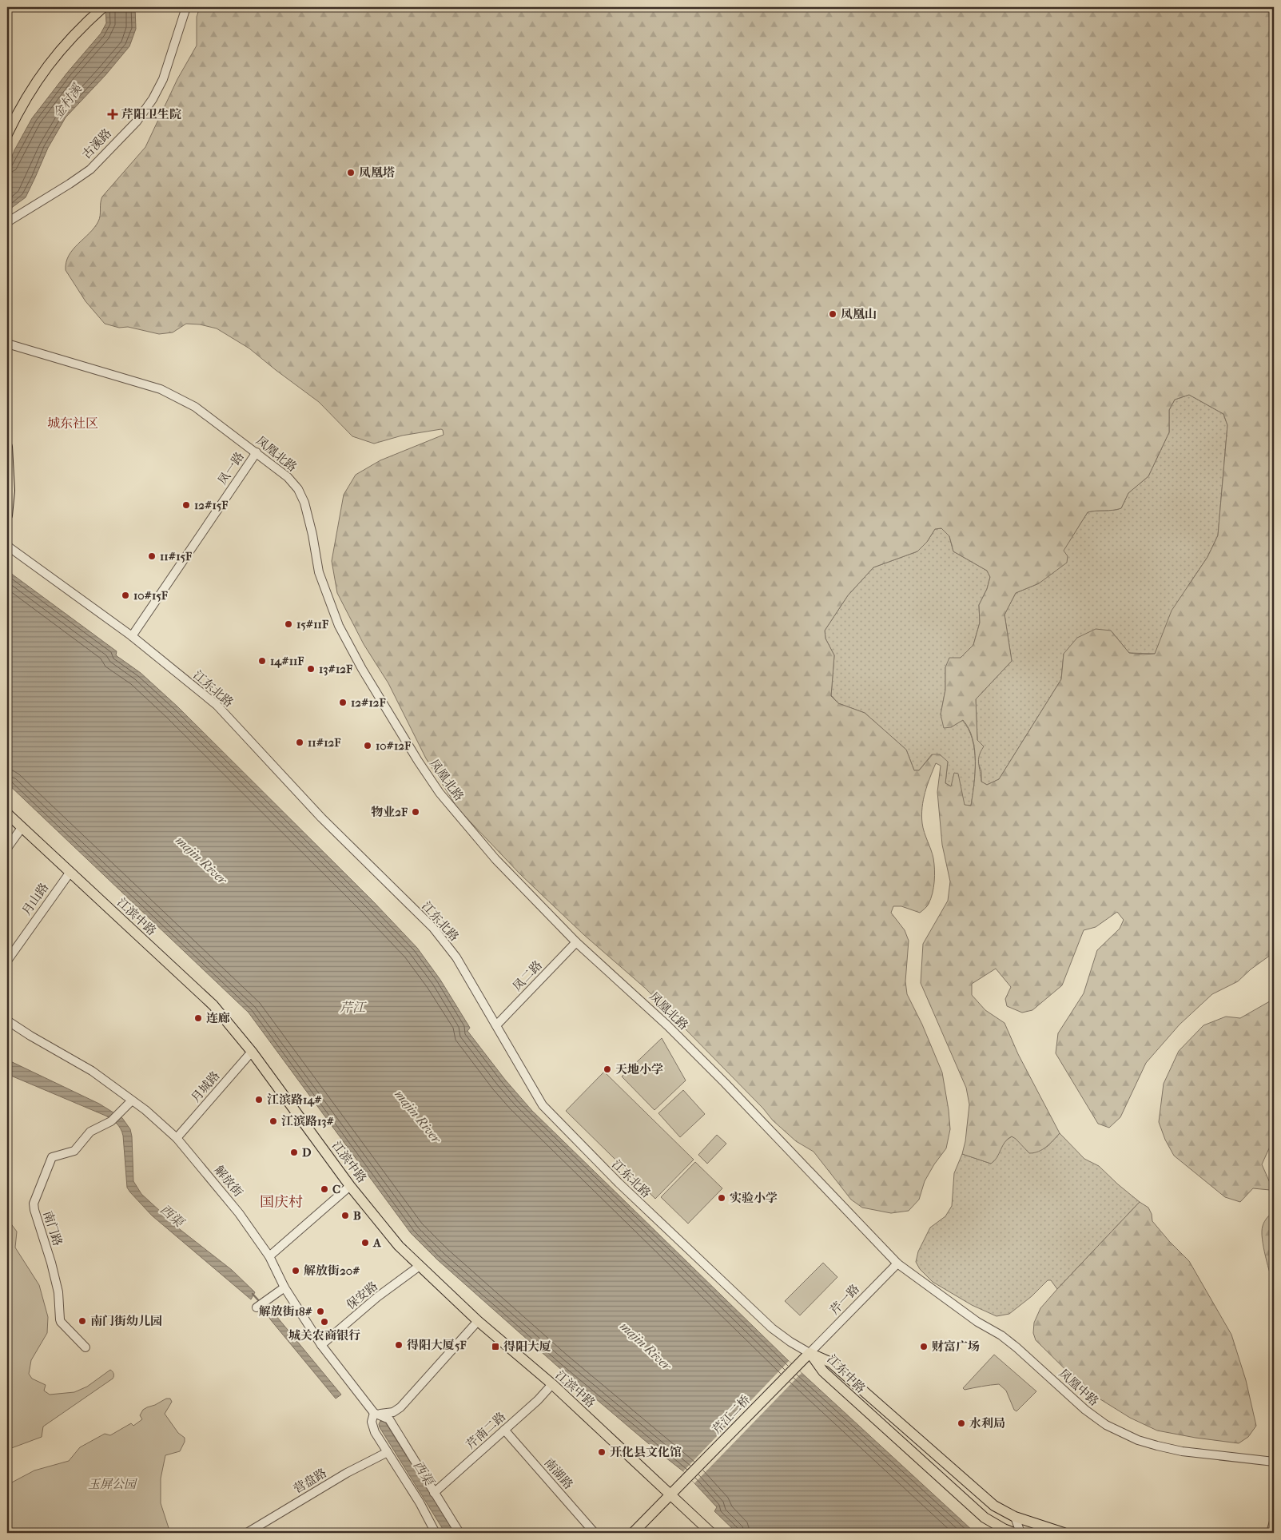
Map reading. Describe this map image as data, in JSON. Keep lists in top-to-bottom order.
{
  "streets": {
    "main road": ["江滨中路", "江东中路", "芹江二桥"],
    "street": [
      "古溪路",
      "凤凰北路",
      "凤一路",
      "江东北路",
      "月山路",
      "凤二路",
      "月城路",
      "解放街",
      "南门路",
      "保安路",
      "芹一路",
      "凤凰中路",
      "芹南二路",
      "南湖路",
      "营盘路"
    ]
  },
  "crossings": [
    ["凤凰北路", "凤一路"],
    ["凤凰北路", "凤二路"],
    ["凤凰北路", "芹一路"],
    ["凤凰北路", "凤凰中路"],
    ["凤一路", "江东北路"],
    ["江东北路", "凤二路"],
    ["江东北路", "芹一路"],
    ["江东北路", "江东中路"],
    ["江东北路", "芹江二桥"],
    ["月山路", "江滨中路"],
    ["江滨中路", "月城路"],
    ["江滨中路", "保安路"],
    ["江滨中路", "芹江二桥"],
    ["江滨中路", "芹南二路"],
    ["月城路", "解放街"],
    ["解放街", "南门路"],
    ["解放街", "保安路"],
    ["解放街", "芹南二路"],
    ["芹一路", "江东中路"],
    ["芹一路", "凤凰中路"],
    ["芹一路", "芹江二桥"],
    ["江东中路", "芹江二桥"],
    ["芹南二路", "南湖路"]
  ],
  "districts": ["城东社区", "国庆村"],
  "water": [
    "金村溪",
    "majin River",
    "芹江",
    "西渠"
  ],
  "parks": ["玉屏公园"],
  "places": {
    "health": ["芹阳卫生院"],
    "other": [
      "凤凰塔",
      "凤凰山",
      "12#15F",
      "11#15F",
      "10#15F",
      "15#11F",
      "14#11F",
      "13#12F",
      "12#12F",
      "11#12F",
      "10#12F",
      "物业2F",
      "连廊",
      "天地小学",
      "江滨路14#",
      "江滨路13#",
      "D",
      "C",
      "实验小学",
      "B",
      "A",
      "解放街20#",
      "解放街18#",
      "南门街幼儿园",
      "城关农商银行",
      "得阳大厦5F",
      "财富广场",
      "水利局",
      "开化县文化馆"
    ],
    "transit": ["得阳大厦"]
  }
}
